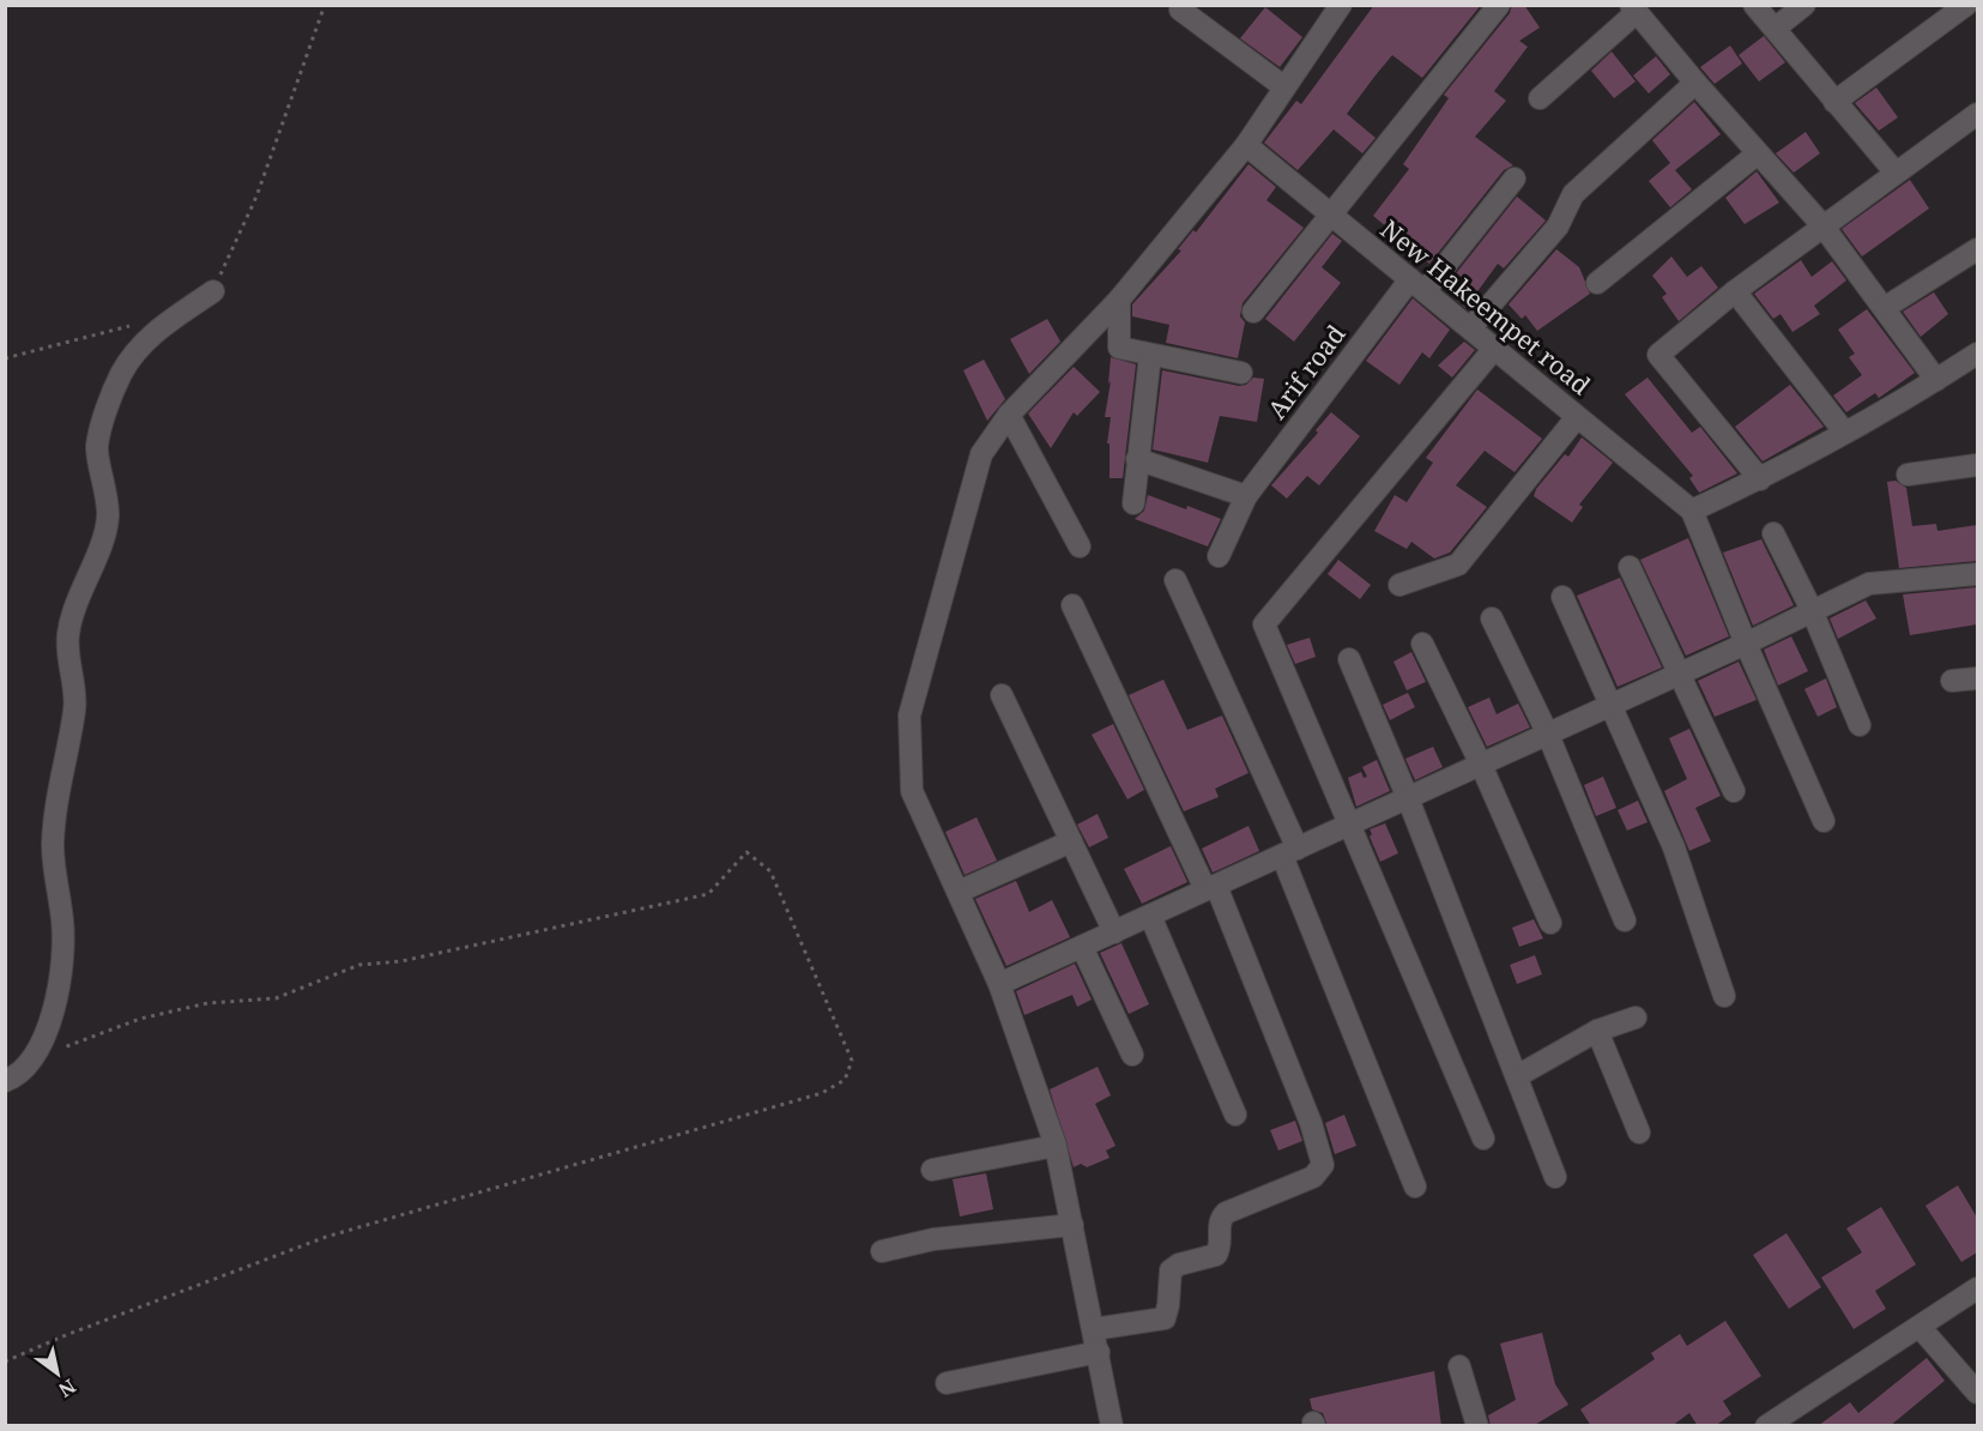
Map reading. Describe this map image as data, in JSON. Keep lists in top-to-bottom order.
{
  "streets": {
    "street": ["New Hakeempet road", "Arif road"]
  },
  "crossings": [
    ["New Hakeempet road", "Arif road"]
  ],
  "north": "bottom right"
}
